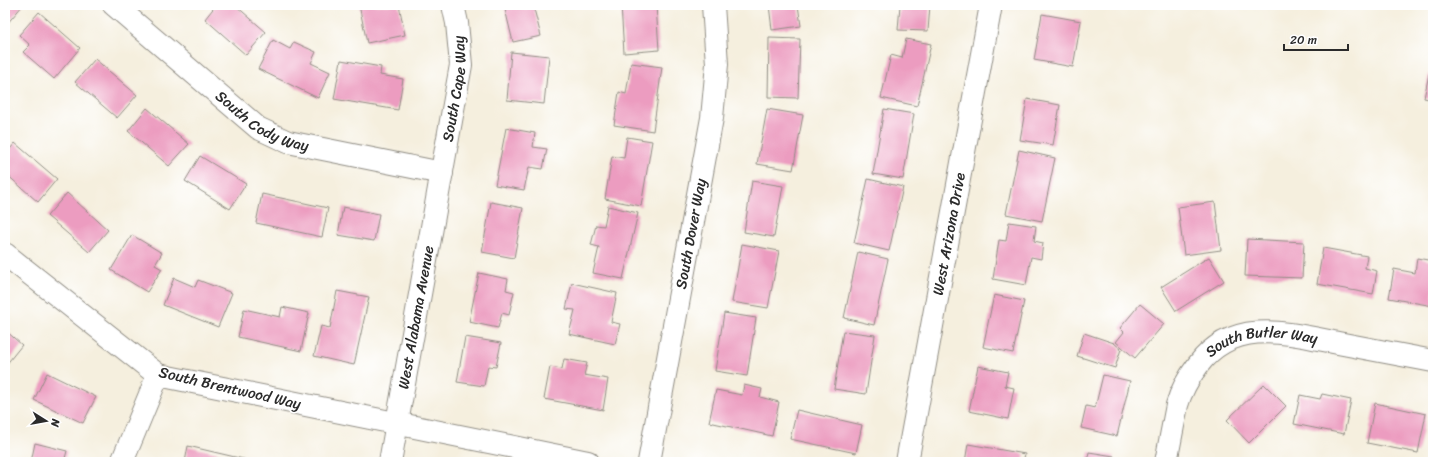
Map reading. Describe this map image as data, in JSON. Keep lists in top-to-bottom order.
{
  "streets": {
    "street": [
      "South Cape Way",
      "South Cody Way",
      "South Dover Way",
      "West Arizona Drive",
      "West Alabama Avenue",
      "South Butler Way",
      "South Brentwood Way"
    ]
  },
  "crossings": [
    ["South Cape Way", "South Cody Way"],
    ["South Cape Way", "West Alabama Avenue"],
    ["South Cody Way", "West Alabama Avenue"],
    ["West Alabama Avenue", "South Brentwood Way"]
  ],
  "scale_bar": "20 m",
  "north": "right"
}
